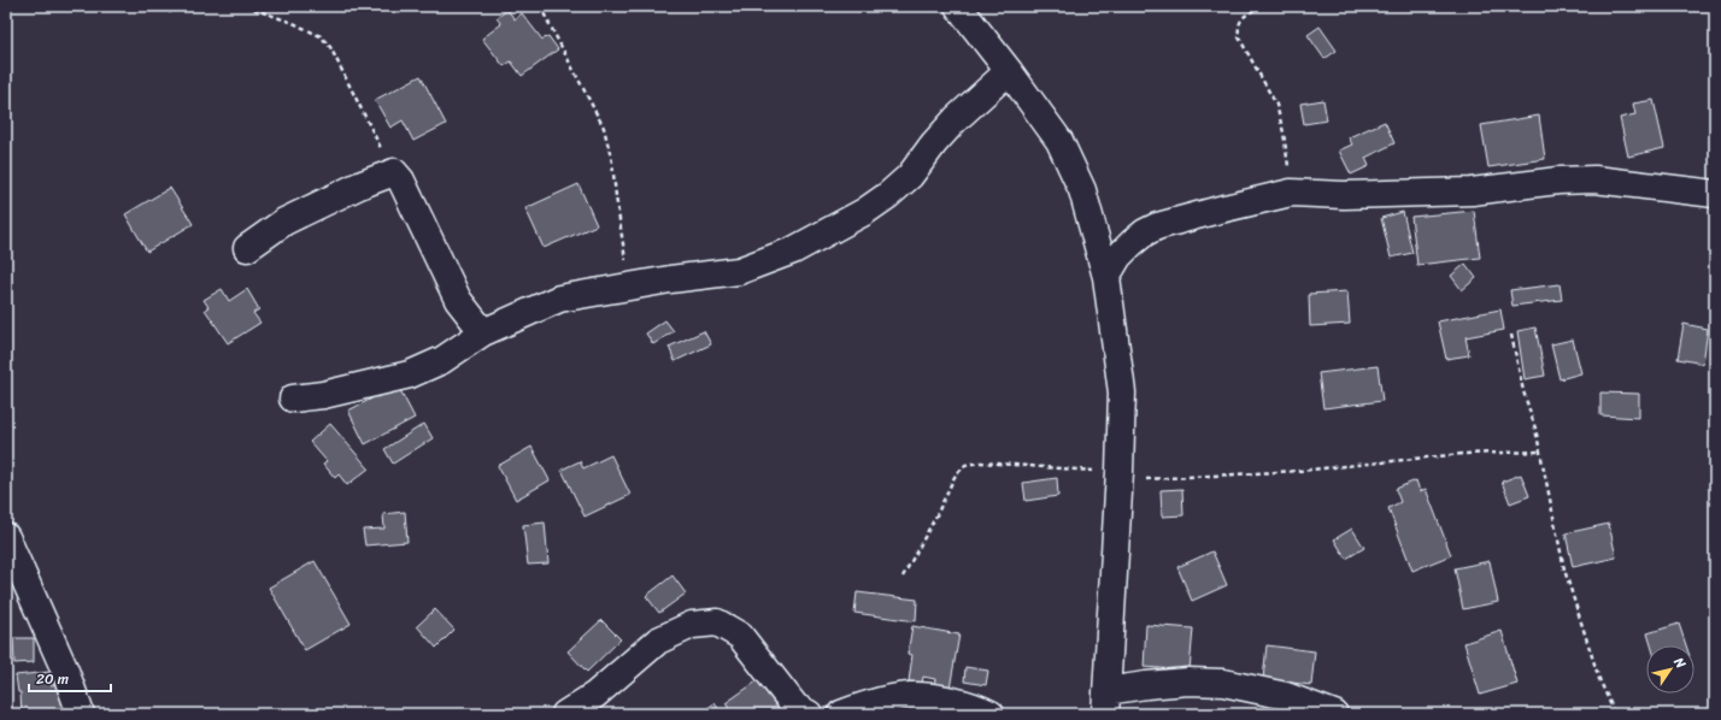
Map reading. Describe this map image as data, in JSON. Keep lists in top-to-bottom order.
{
  "scale_bar": "20 m",
  "north": "top right"
}
